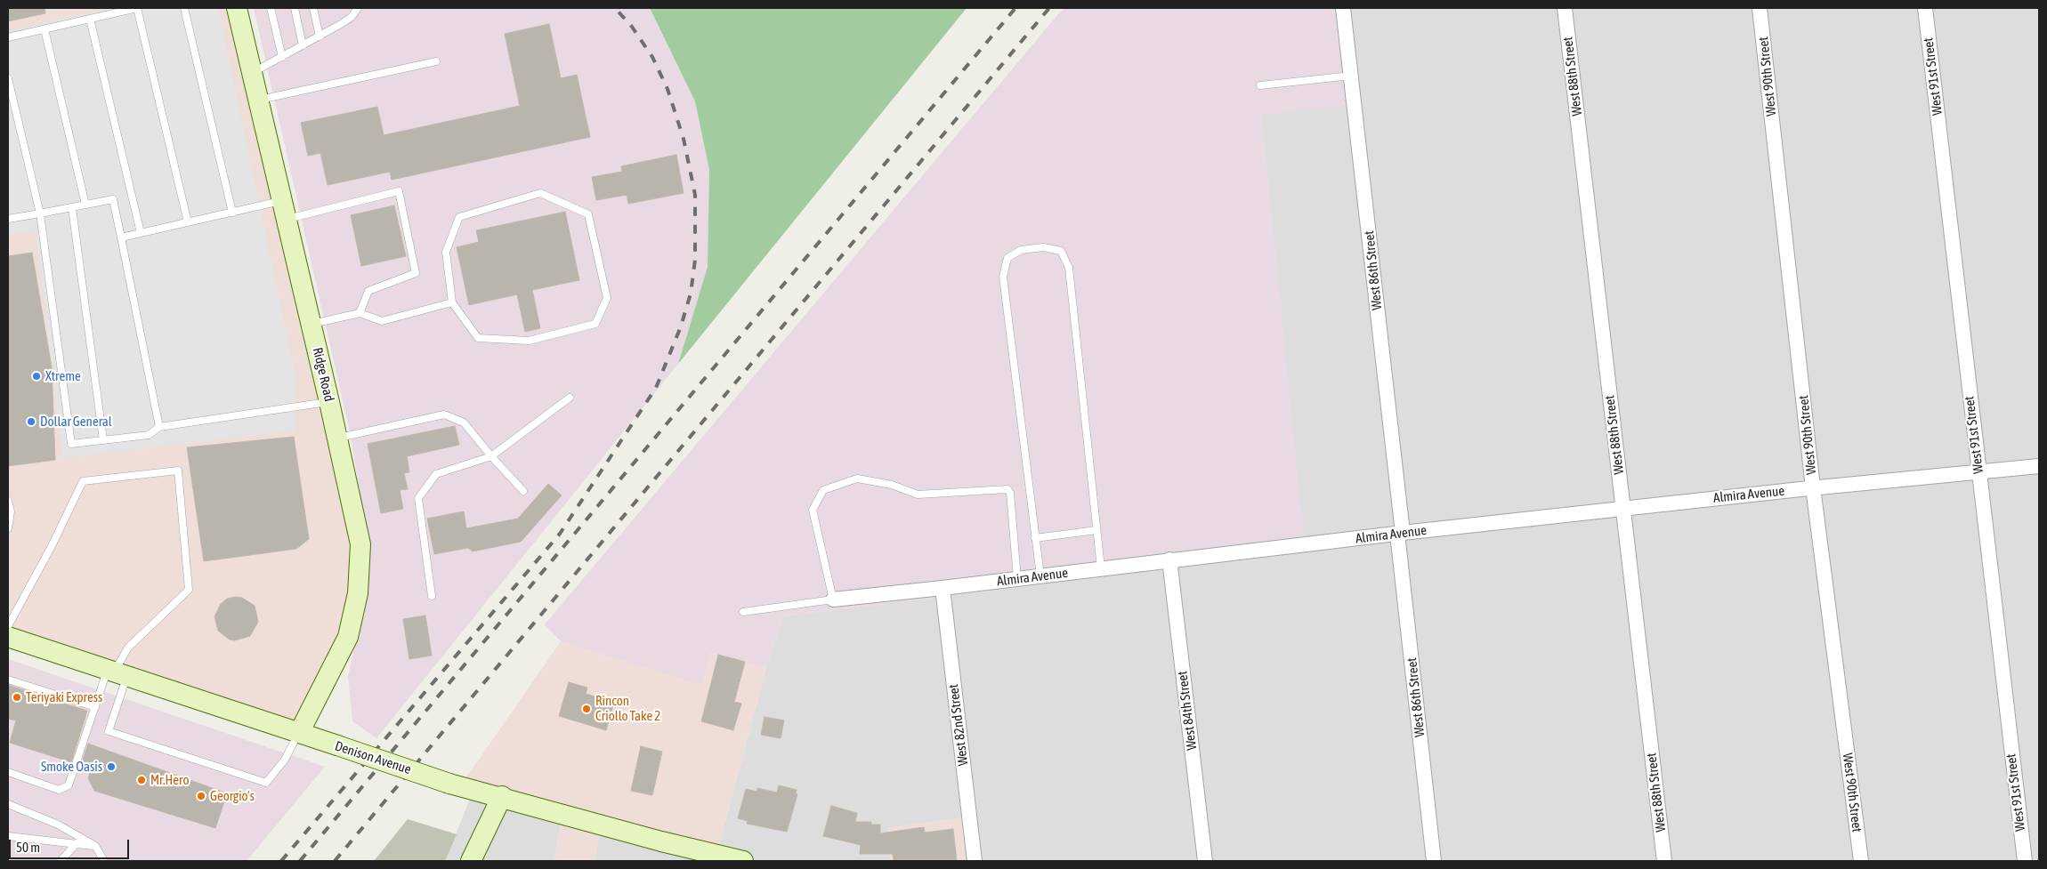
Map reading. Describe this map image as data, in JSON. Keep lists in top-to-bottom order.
{
  "streets": {
    "main road": ["Ridge Road", "Denison Avenue"],
    "street": [
      "West 88th Street",
      "West 90th Street",
      "West 91st Street",
      "West 86th Street",
      "Almira Avenue",
      "West 84th Street",
      "West 82nd Street"
    ]
  },
  "crossings": [
    ["West 88th Street", "Almira Avenue"],
    ["West 90th Street", "Almira Avenue"],
    ["West 91st Street", "Almira Avenue"],
    ["West 86th Street", "Almira Avenue"],
    ["Ridge Road", "Denison Avenue"],
    ["Almira Avenue", "West 84th Street"],
    ["Almira Avenue", "West 82nd Street"]
  ],
  "places": [
    "Xtreme",
    "Dollar General",
    "Teriyaki Express",
    "Rincon Criollo Take 2",
    "Smoke Oasis",
    "Mr.Hero",
    "Georgio's"
  ],
  "scale_bar": "50 m"
}
